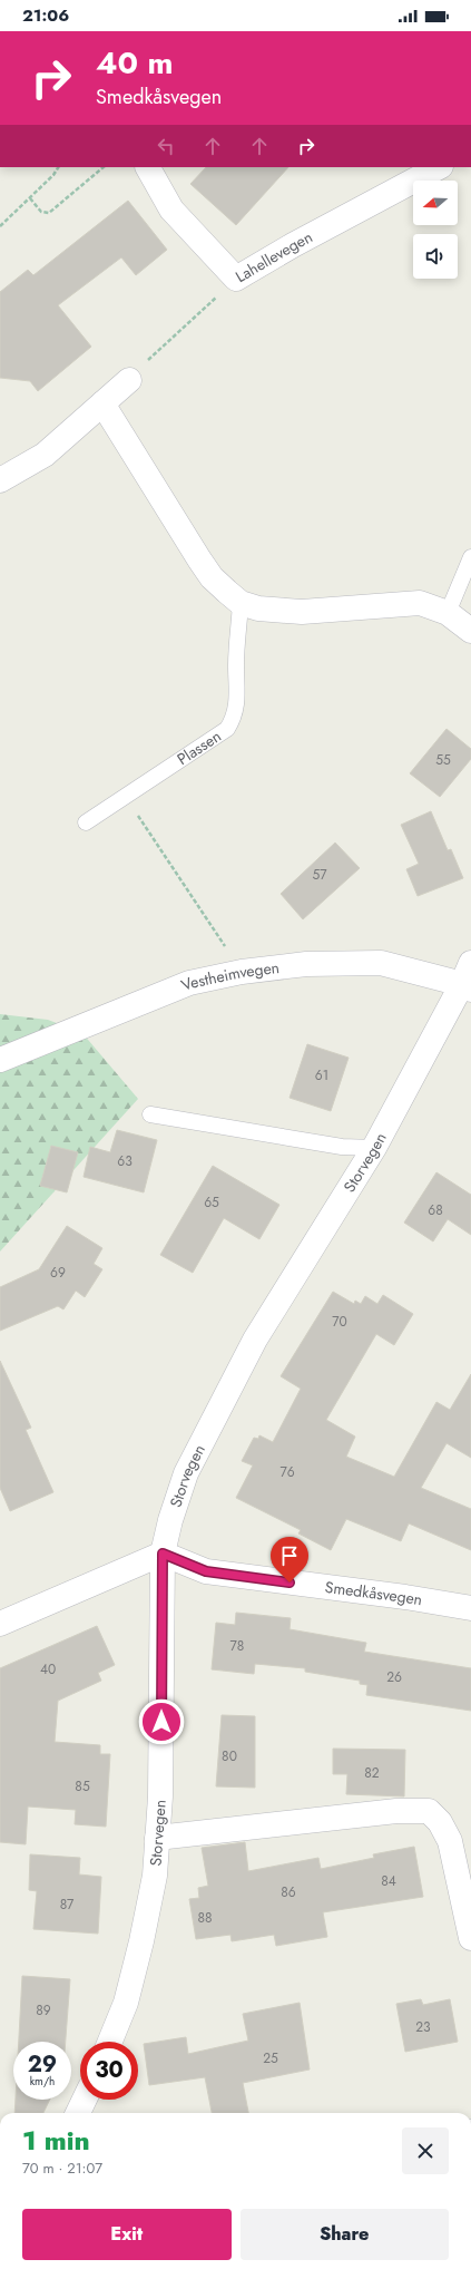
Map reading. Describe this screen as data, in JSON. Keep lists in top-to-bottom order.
{
  "streets": {
    "street": [
      "Lahellevegen",
      "Vestheimvegen",
      "Storvegen",
      "Smedkåsvegen"
    ],
    "lane": ["Plassen"]
  },
  "crossings": [
    ["Vestheimvegen", "Storvegen"],
    ["Storvegen", "Smedkåsvegen"]
  ],
  "house_numbers": [
    "55",
    "57",
    "61",
    "63",
    "65",
    "68",
    "69",
    "70",
    "76",
    "78",
    "40",
    "26",
    "80",
    "82",
    "85",
    "84",
    "86",
    "87",
    "88",
    "89",
    "23",
    "25"
  ],
  "north": "left",
  "page": {
    "status": "21:06",
    "turn": ["40 m", "Smedkåsvegen"],
    "speed": "29 km/h",
    "limit": "30",
    "heading": ["1 min", "70 m · 21:07"],
    "buttons": ["Exit", "Share"]
  }
}
